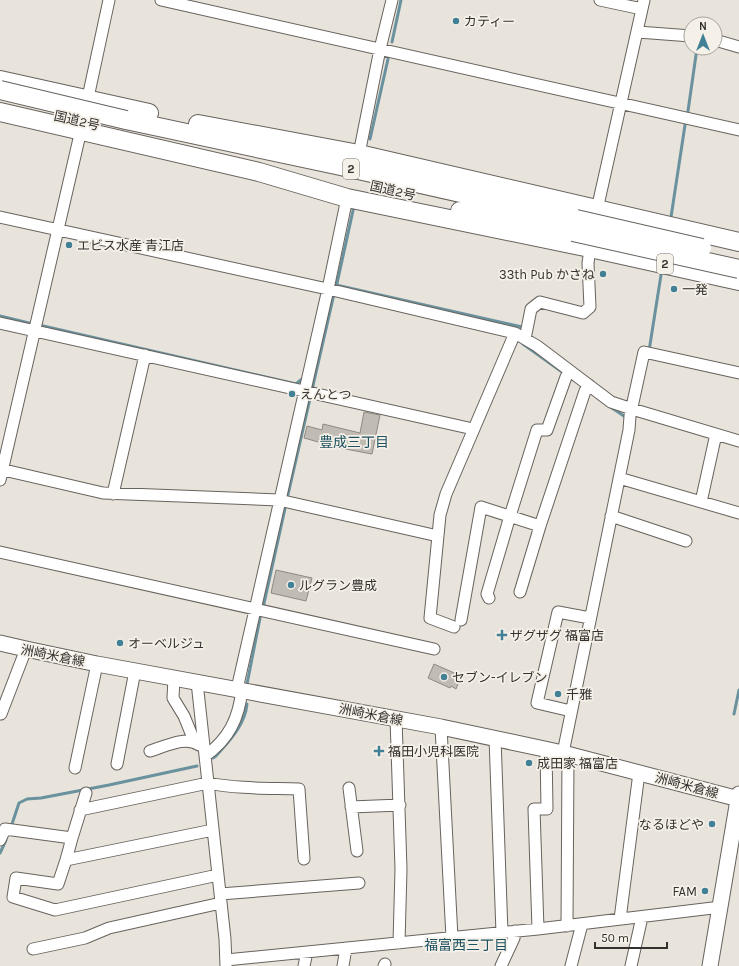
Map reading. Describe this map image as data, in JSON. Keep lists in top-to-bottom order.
{
  "streets": {
    "highway": ["国道2号", "2"],
    "main road": ["洲崎米倉線"]
  },
  "districts": ["豊成三丁目", "福富西三丁目"],
  "places": {
    "other": [
      "カティー",
      "エビス水産 青江店",
      "33th Pub かさね",
      "一発",
      "えんとつ",
      "ルグラン豊成",
      "オーベルジュ",
      "セブン-イレブン",
      "千雅",
      "成田家 福富店",
      "なるほどや",
      "FAM"
    ],
    "health": ["ザグザグ 福富店", "福田小児科医院"]
  },
  "scale_bar": "50 m",
  "north": "top"
}
